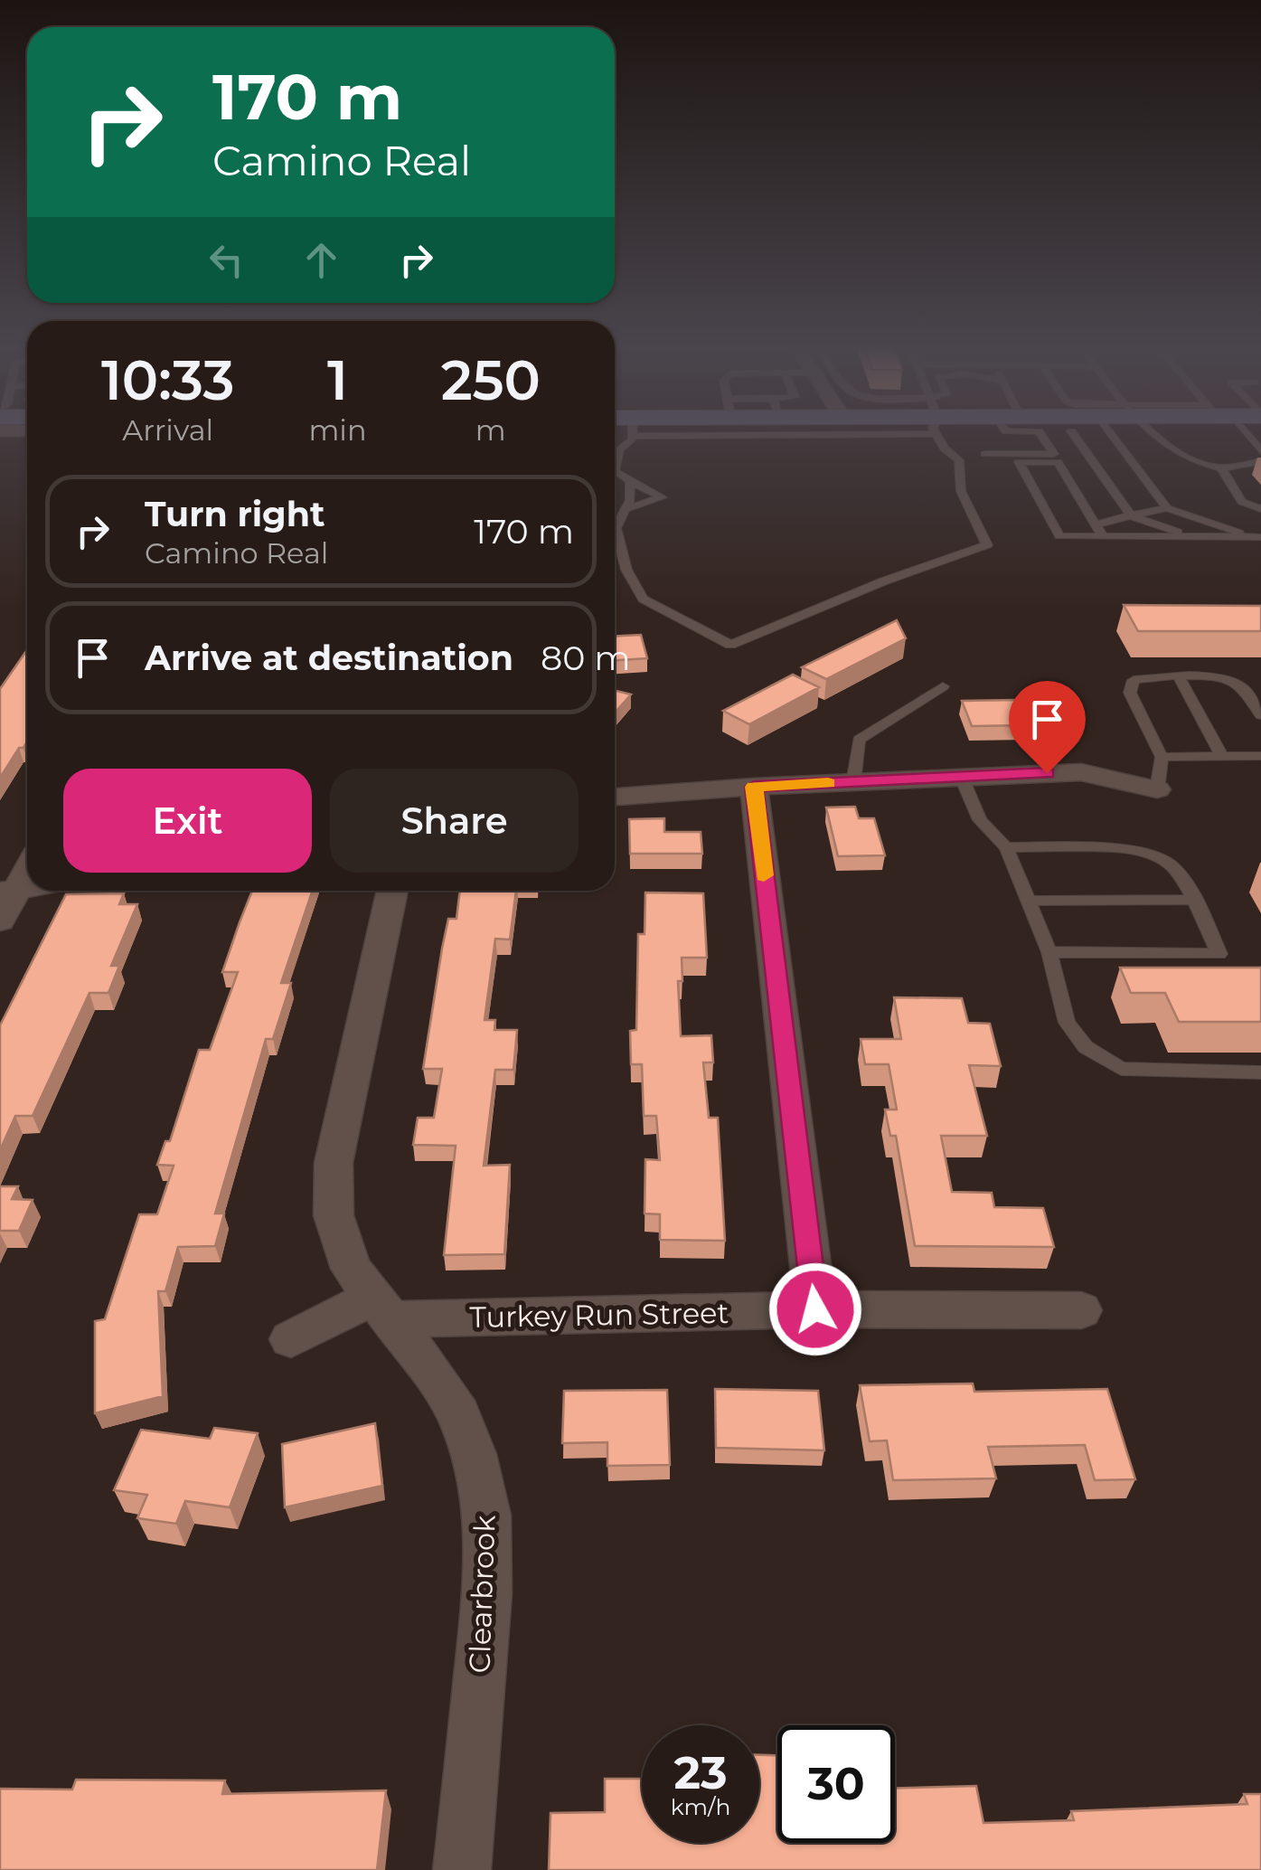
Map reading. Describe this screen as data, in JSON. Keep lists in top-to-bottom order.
{
  "streets": {
    "street": ["Turkey Run Street", "Clearbrook"]
  },
  "crossings": [
    ["Turkey Run Street", "Clearbrook"]
  ],
  "page": {
    "turn": ["170 m", "Camino Real"],
    "eta": [
      "10:33",
      "Arrival",
      "1",
      "min",
      "250",
      "m"
    ],
    "list": [
      {
        "name": "Turn right",
        "note": "Camino Real",
        "value": "170 m"
      },
      {
        "name": "Arrive at destination",
        "value": "80 m"
      }
    ],
    "buttons": ["Exit", "Share"],
    "speed": "23 km/h",
    "limit": "30"
  }
}
